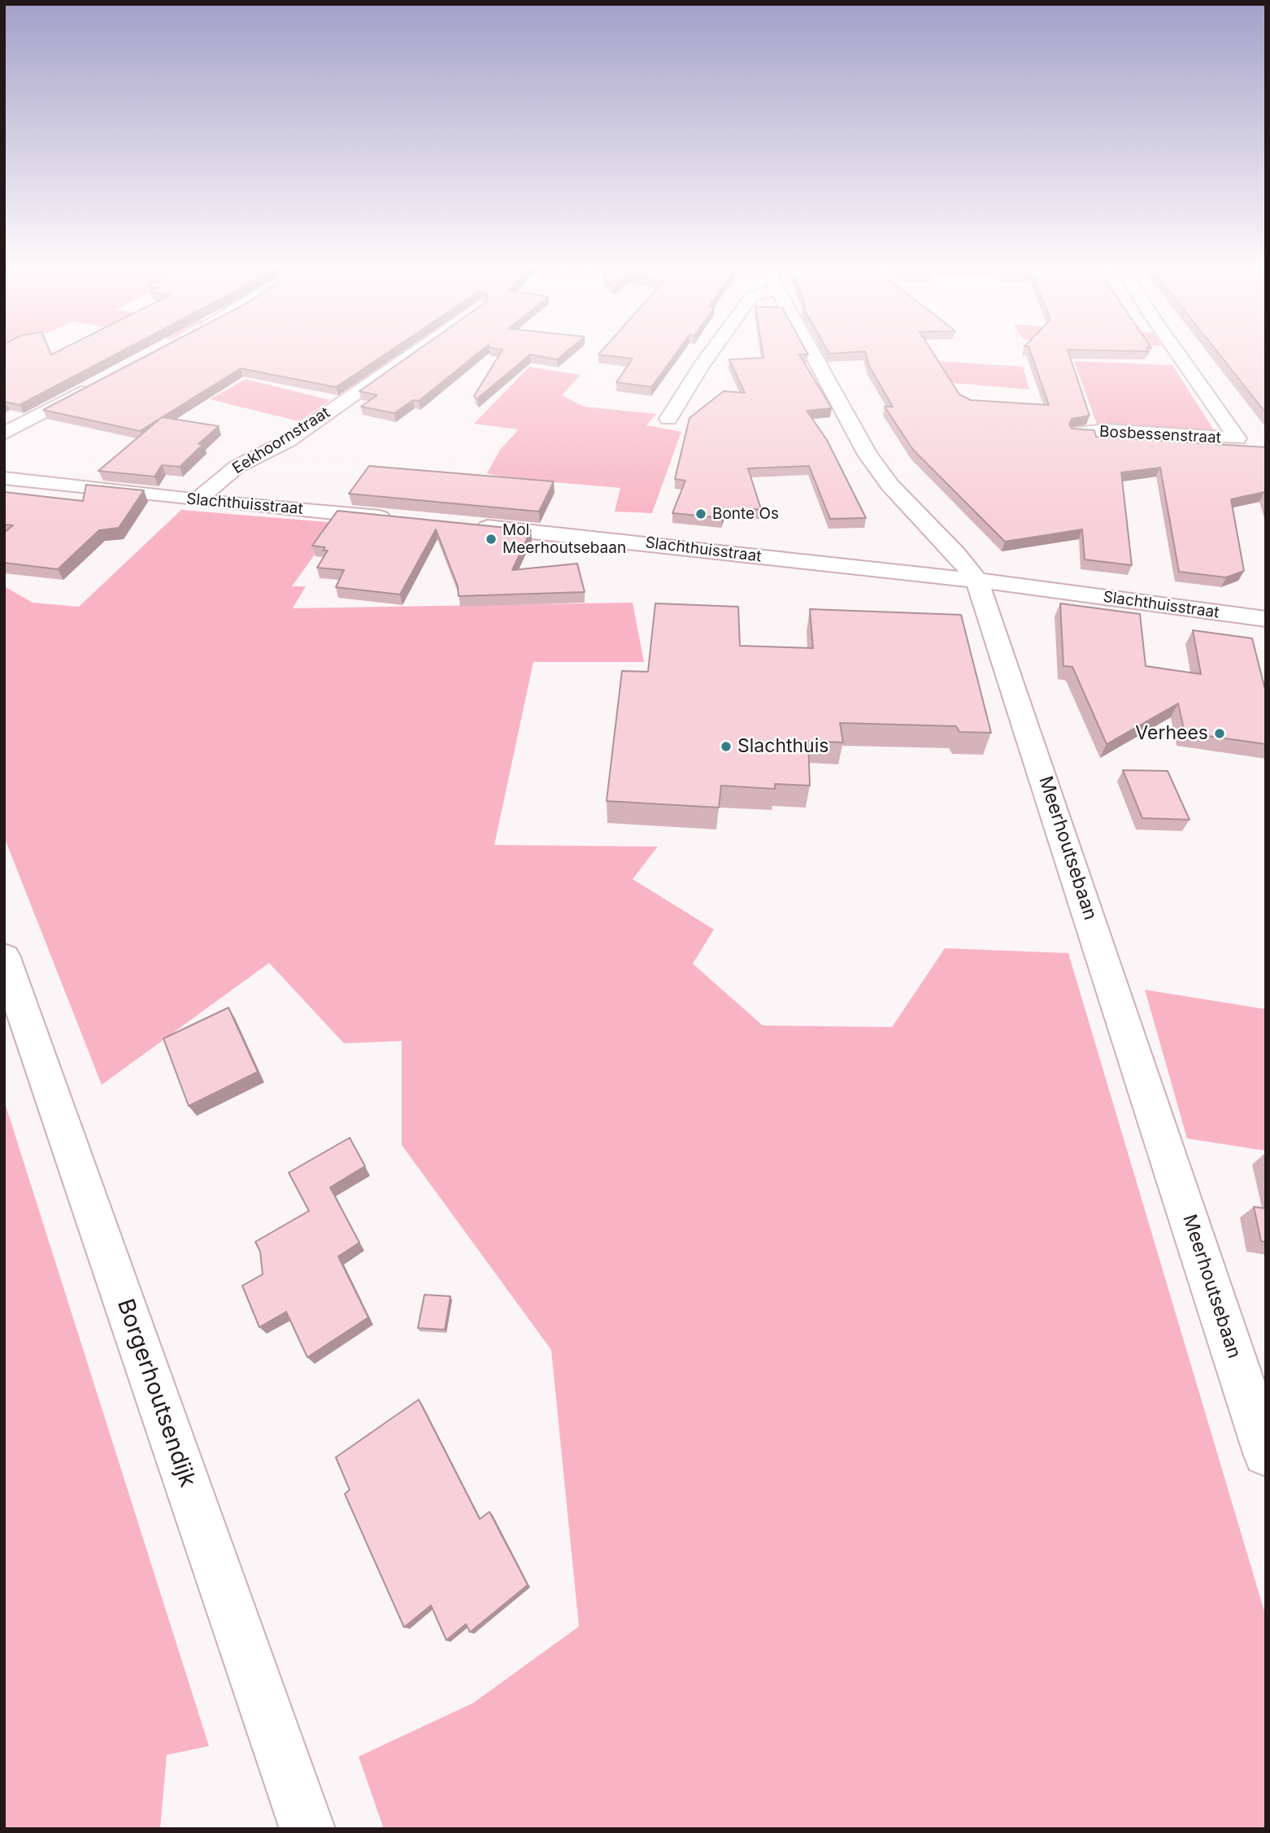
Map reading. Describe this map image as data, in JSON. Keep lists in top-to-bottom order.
{
  "streets": {
    "street": [
      "Bosbessenstraat",
      "Eekhoornstraat",
      "Slachthuisstraat",
      "Meerhoutsebaan",
      "Borgerhoutsendijk"
    ]
  },
  "crossings": [
    ["Eekhoornstraat", "Slachthuisstraat"],
    ["Slachthuisstraat", "Meerhoutsebaan"]
  ],
  "places": [
    "Bonte Os",
    "Mol Meerhoutsebaan",
    "Verhees",
    "Slachthuis"
  ]
}
